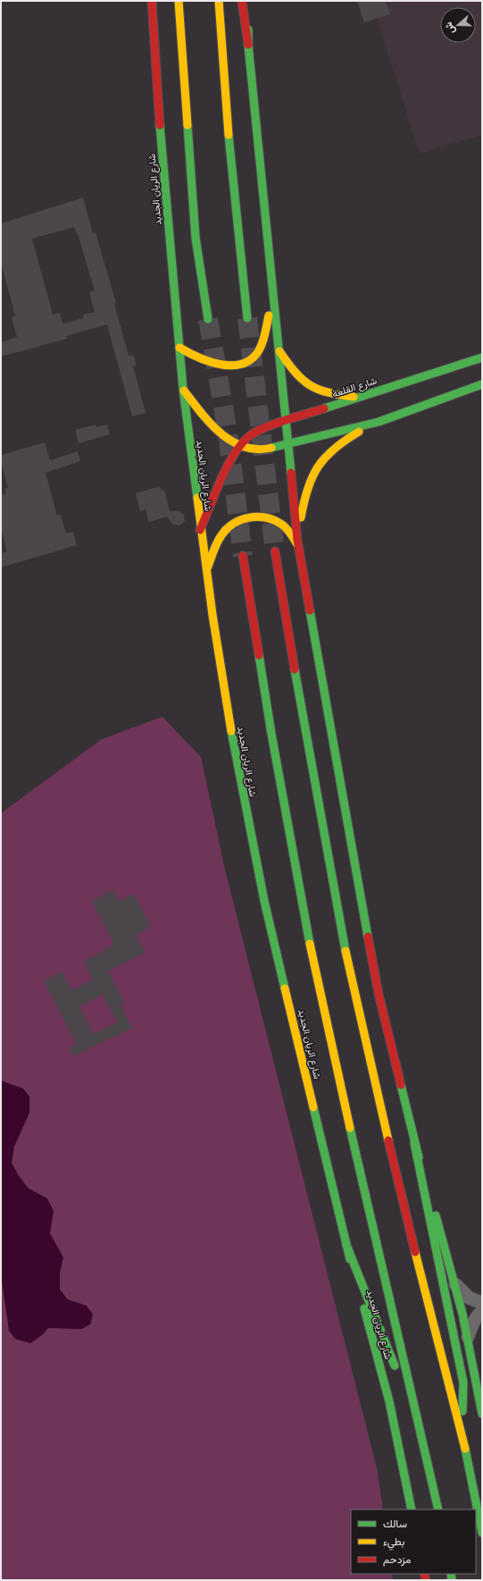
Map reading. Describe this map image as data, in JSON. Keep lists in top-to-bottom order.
{
  "streets": {
    "main road": ["شارع الريان الجديد", "شارع القلعة"]
  },
  "crossings": [
    ["شارع الريان الجديد", "شارع القلعة"]
  ],
  "legend": ["سالك", "بطيء", "مزدحم"],
  "north": "left"
}
